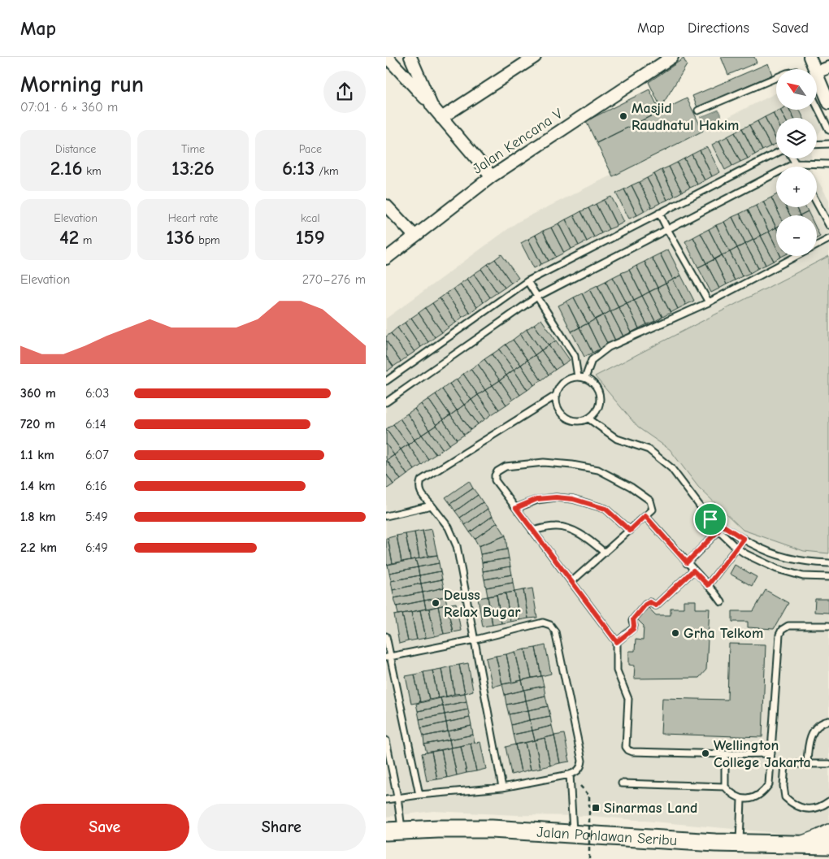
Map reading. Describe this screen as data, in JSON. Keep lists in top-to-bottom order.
{
  "streets": {
    "main road": ["Jalan Pahlawan Seribu"],
    "street": ["Jalan Kencana V"]
  },
  "places": {
    "other": [
      "Masjid Raudhatul Hakim",
      "Deuss Relax Bugar",
      "Grha Telkom",
      "Wellington College Jakarta"
    ],
    "transit": ["Sinarmas Land"]
  },
  "north": "top left",
  "page": {
    "header": "Map",
    "nav": ["Map", "Directions", "Saved"],
    "heading": ["Morning run", "07:01 · 6 × 360 m"],
    "map_buttons": ["+", "−"],
    "stats": [
      ["Distance", "2.16 km"],
      ["Time", "13:26"],
      ["Pace", "6:13 /km"],
      ["Elevation", "42 m"],
      ["Heart rate", "136 bpm"],
      ["kcal", "159"]
    ],
    "chart": ["Elevation", "270–276 m"],
    "list": [
      {
        "name": "360 m",
        "note": "6:03"
      },
      {
        "name": "720 m",
        "note": "6:14"
      },
      {
        "name": "1.1 km",
        "note": "6:07"
      },
      {
        "name": "1.4 km",
        "note": "6:16"
      },
      {
        "name": "1.8 km",
        "note": "5:49"
      },
      {
        "name": "2.2 km",
        "note": "6:49"
      }
    ],
    "buttons": ["Save", "Share"]
  }
}
